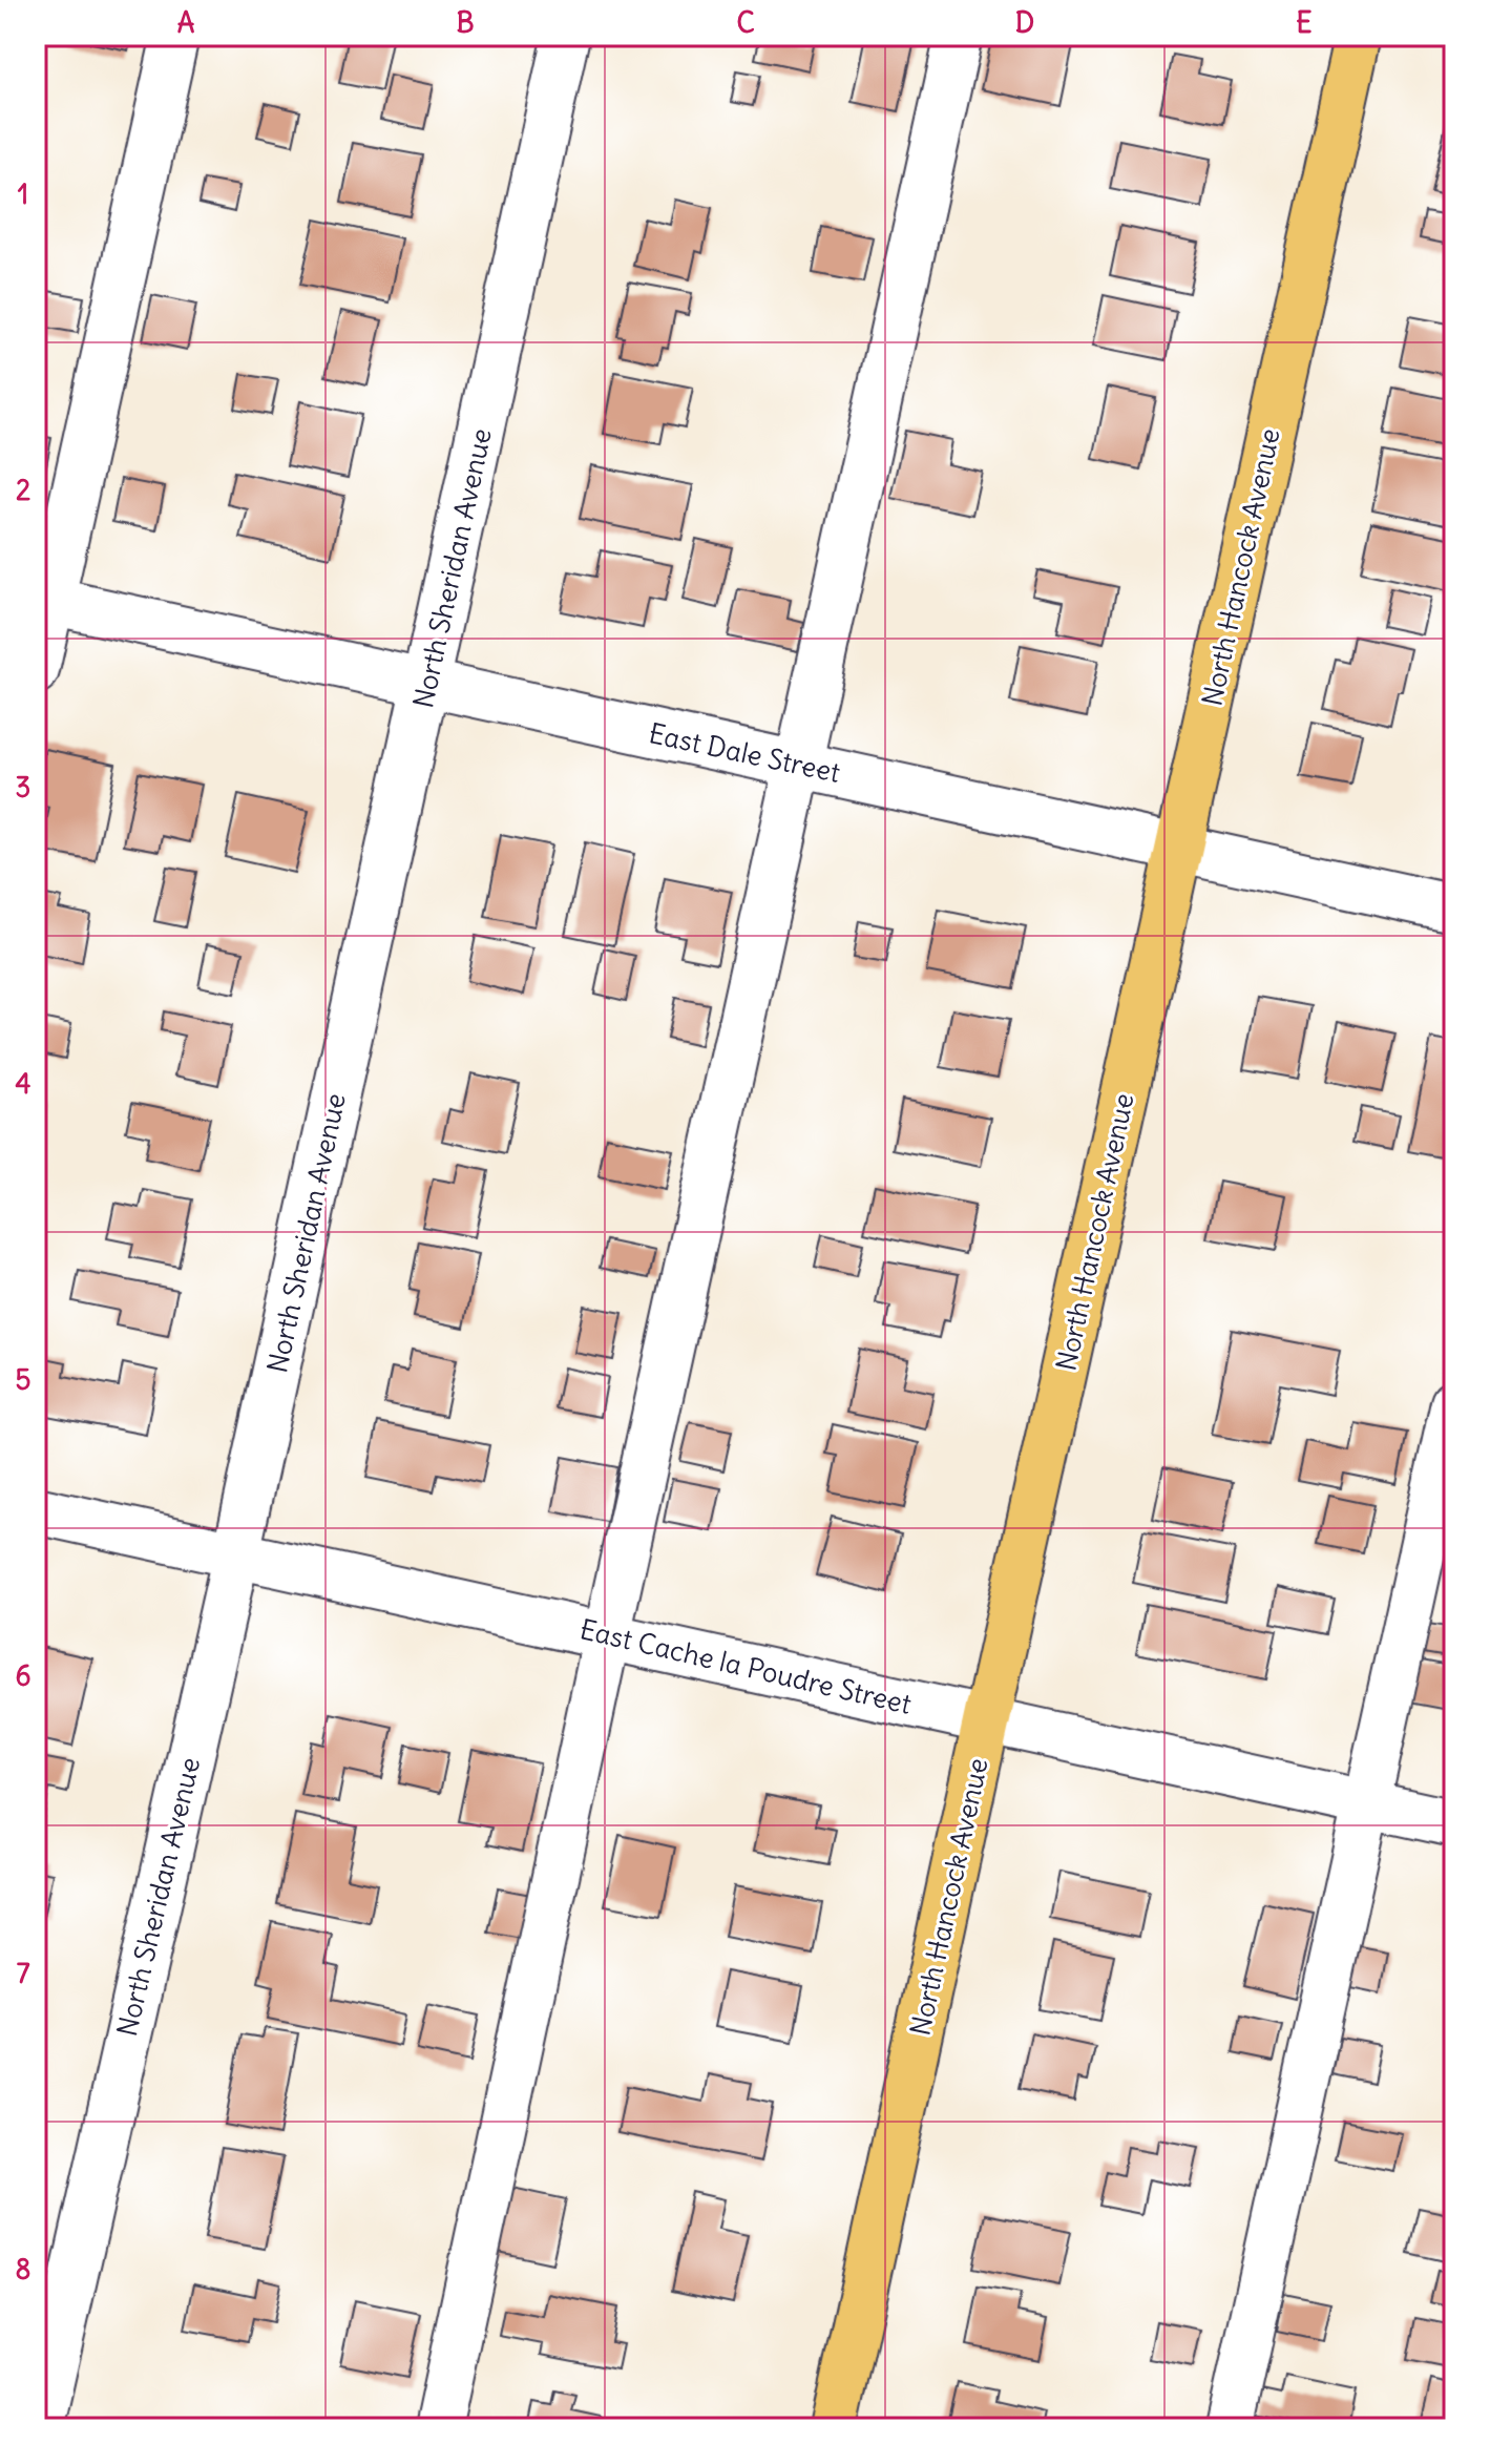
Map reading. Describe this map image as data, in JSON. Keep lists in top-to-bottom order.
{
  "streets": {
    "main road": ["North Hancock Avenue"],
    "street": ["North Sheridan Avenue", "East Dale Street", "East Cache la Poudre Street"]
  },
  "crossings": [
    ["North Hancock Avenue", "East Dale Street"],
    ["North Hancock Avenue", "East Cache la Poudre Street"],
    ["North Sheridan Avenue", "East Dale Street"],
    ["North Sheridan Avenue", "East Cache la Poudre Street"]
  ],
  "grid": {
    "columns": [
      "A",
      "B",
      "C",
      "D",
      "E"
    ],
    "rows": [
      "1",
      "2",
      "3",
      "4",
      "5",
      "6",
      "7",
      "8"
    ]
  }
}
